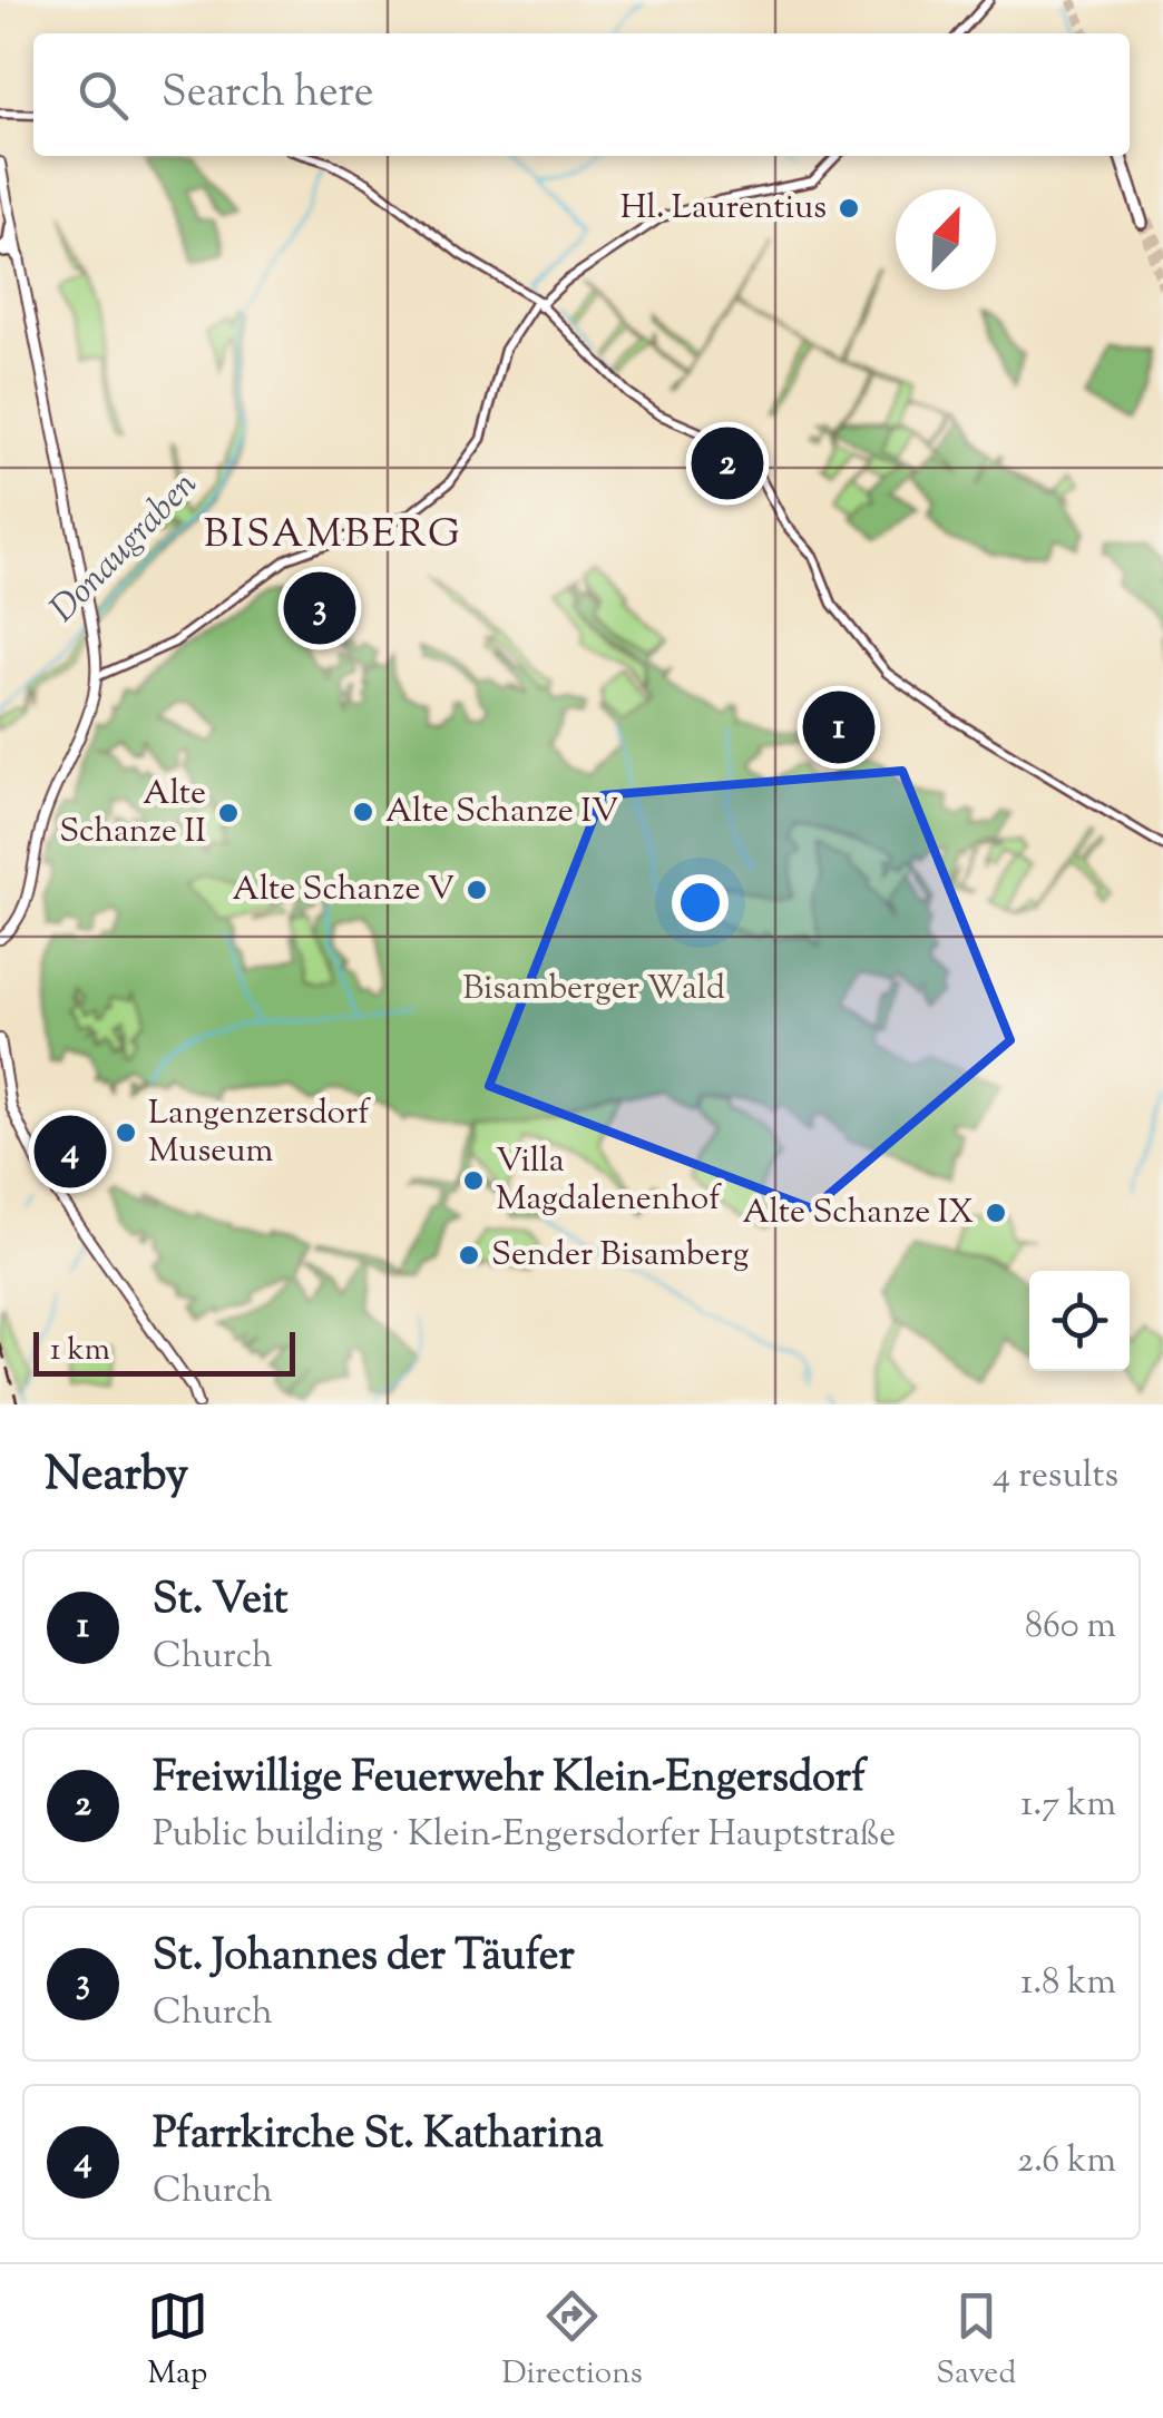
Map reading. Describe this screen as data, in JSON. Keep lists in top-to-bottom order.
{
  "districts": ["BISAMBERG"],
  "water": ["Donaugraben"],
  "parks": ["Bisamberger Wald"],
  "places": [
    "Hl. Laurentius",
    "Alte Schanze IV",
    "Alte Schanze II",
    "Alte Schanze V",
    "Langenzersdorf Museum",
    "Villa Magdalenenhof",
    "Alte Schanze IX",
    "Sender Bisamberg"
  ],
  "scale_bar": "1 km",
  "north": "top right",
  "page": {
    "search": "Search here",
    "pins": [
      "2",
      "3",
      "1",
      "4"
    ],
    "scale": "1 km",
    "heading": ["Nearby", "4 results"],
    "list": [
      {
        "mark": "1",
        "name": "St. Veit",
        "note": "Church",
        "value": "860 m"
      },
      {
        "mark": "2",
        "name": "Freiwillige Feuerwehr Klein-Engersdorf",
        "note": "Public building · Klein-Engersdorfer Hauptstraße",
        "value": "1.7 km"
      },
      {
        "mark": "3",
        "name": "St. Johannes der Täufer",
        "note": "Church",
        "value": "1.8 km"
      },
      {
        "mark": "4",
        "name": "Pfarrkirche St. Katharina",
        "note": "Church",
        "value": "2.6 km"
      }
    ],
    "nav": ["Map", "Directions", "Saved"]
  }
}
